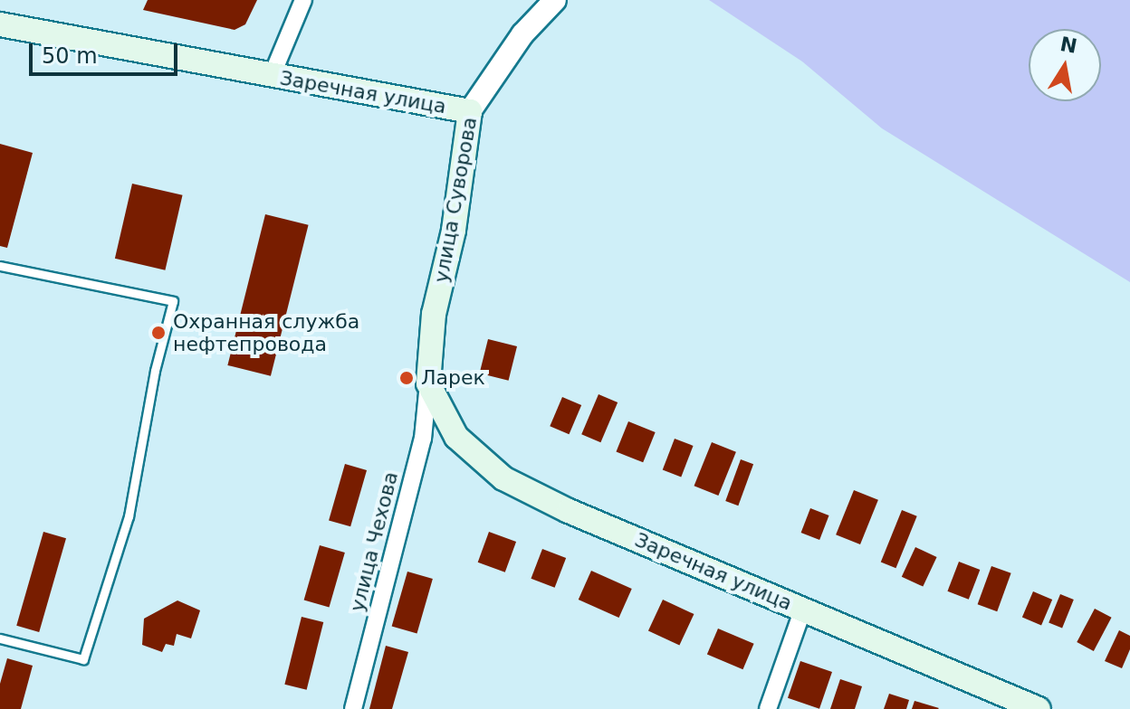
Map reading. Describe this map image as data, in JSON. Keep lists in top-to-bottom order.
{
  "streets": {
    "main road": ["Заречная улица", "улица Суворова"],
    "street": ["улица Чехова"]
  },
  "crossings": [
    ["Заречная улица", "улица Суворова"],
    ["Заречная улица", "улица Чехова"],
    ["улица Суворова", "улица Чехова"]
  ],
  "places": ["Охранная служба нефтепровода", "Ларек"],
  "scale_bar": "50 m",
  "north": "top"
}
